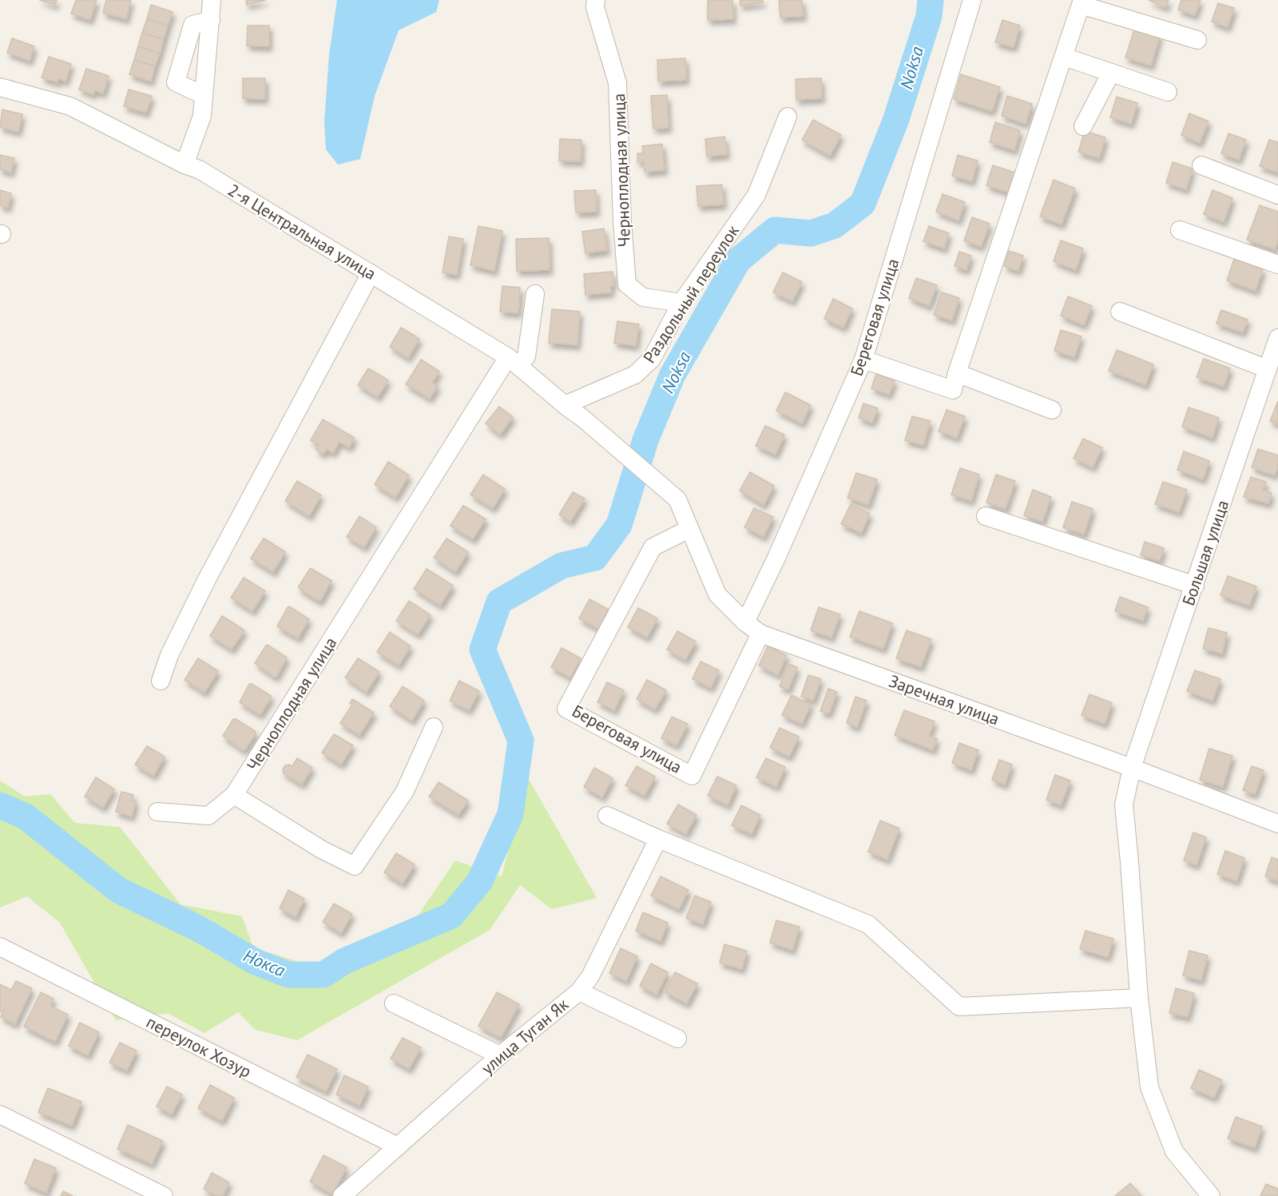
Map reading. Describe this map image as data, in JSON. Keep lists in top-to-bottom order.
{
  "streets": {
    "street": [
      "Черноплодная улица",
      "2-я Центральная улица",
      "Раздольный переулок",
      "Береговая улица",
      "Большая улица",
      "Заречная улица",
      "улица Туган Як",
      "переулок Хозур"
    ]
  },
  "crossings": [
    ["Черноплодная улица", "2-я Центральная улица"],
    ["Черноплодная улица", "Раздольный переулок"],
    ["2-я Центральная улица", "Раздольный переулок"],
    ["2-я Центральная улица", "Заречная улица"],
    ["Береговая улица", "Заречная улица"],
    ["Большая улица", "Заречная улица"],
    ["улица Туган Як", "переулок Хозур"]
  ],
  "water": ["Noksa", "Нокса"]
}
